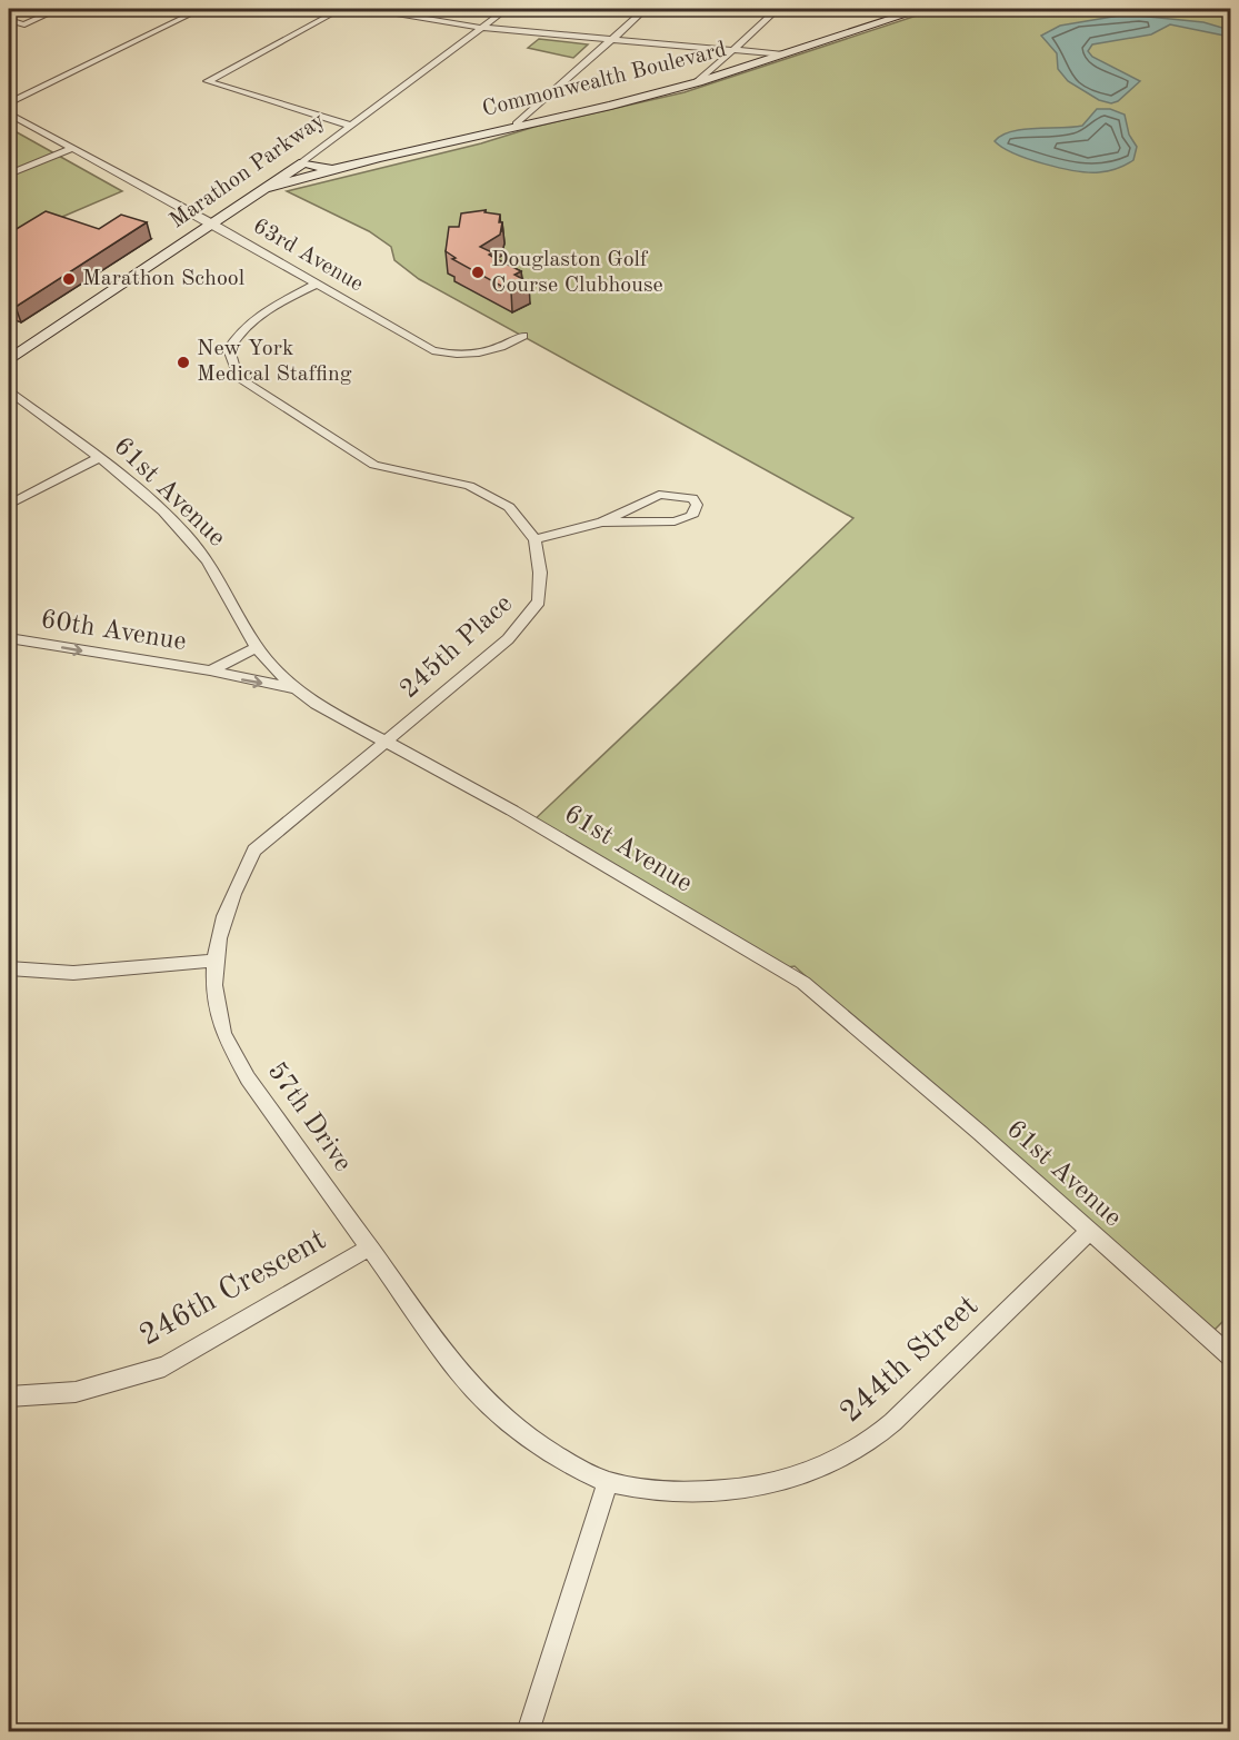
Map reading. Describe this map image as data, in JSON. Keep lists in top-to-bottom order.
{
  "streets": {
    "street": [
      "Commonwealth Boulevard",
      "Marathon Parkway",
      "63rd Avenue",
      "61st Avenue",
      "60th Avenue",
      "245th Place",
      "57th Drive",
      "246th Crescent",
      "244th Street"
    ]
  },
  "crossings": [
    ["Commonwealth Boulevard", "Marathon Parkway"],
    ["Marathon Parkway", "63rd Avenue"],
    ["61st Avenue", "60th Avenue"],
    ["61st Avenue", "245th Place"],
    ["61st Avenue", "57th Drive"],
    ["61st Avenue", "244th Street"],
    ["245th Place", "57th Drive"],
    ["57th Drive", "246th Crescent"],
    ["57th Drive", "244th Street"]
  ],
  "one_way": ["60th Avenue"],
  "places": ["Douglaston Golf Course Clubhouse", "Marathon School", "New York Medical Staffing"]
}
